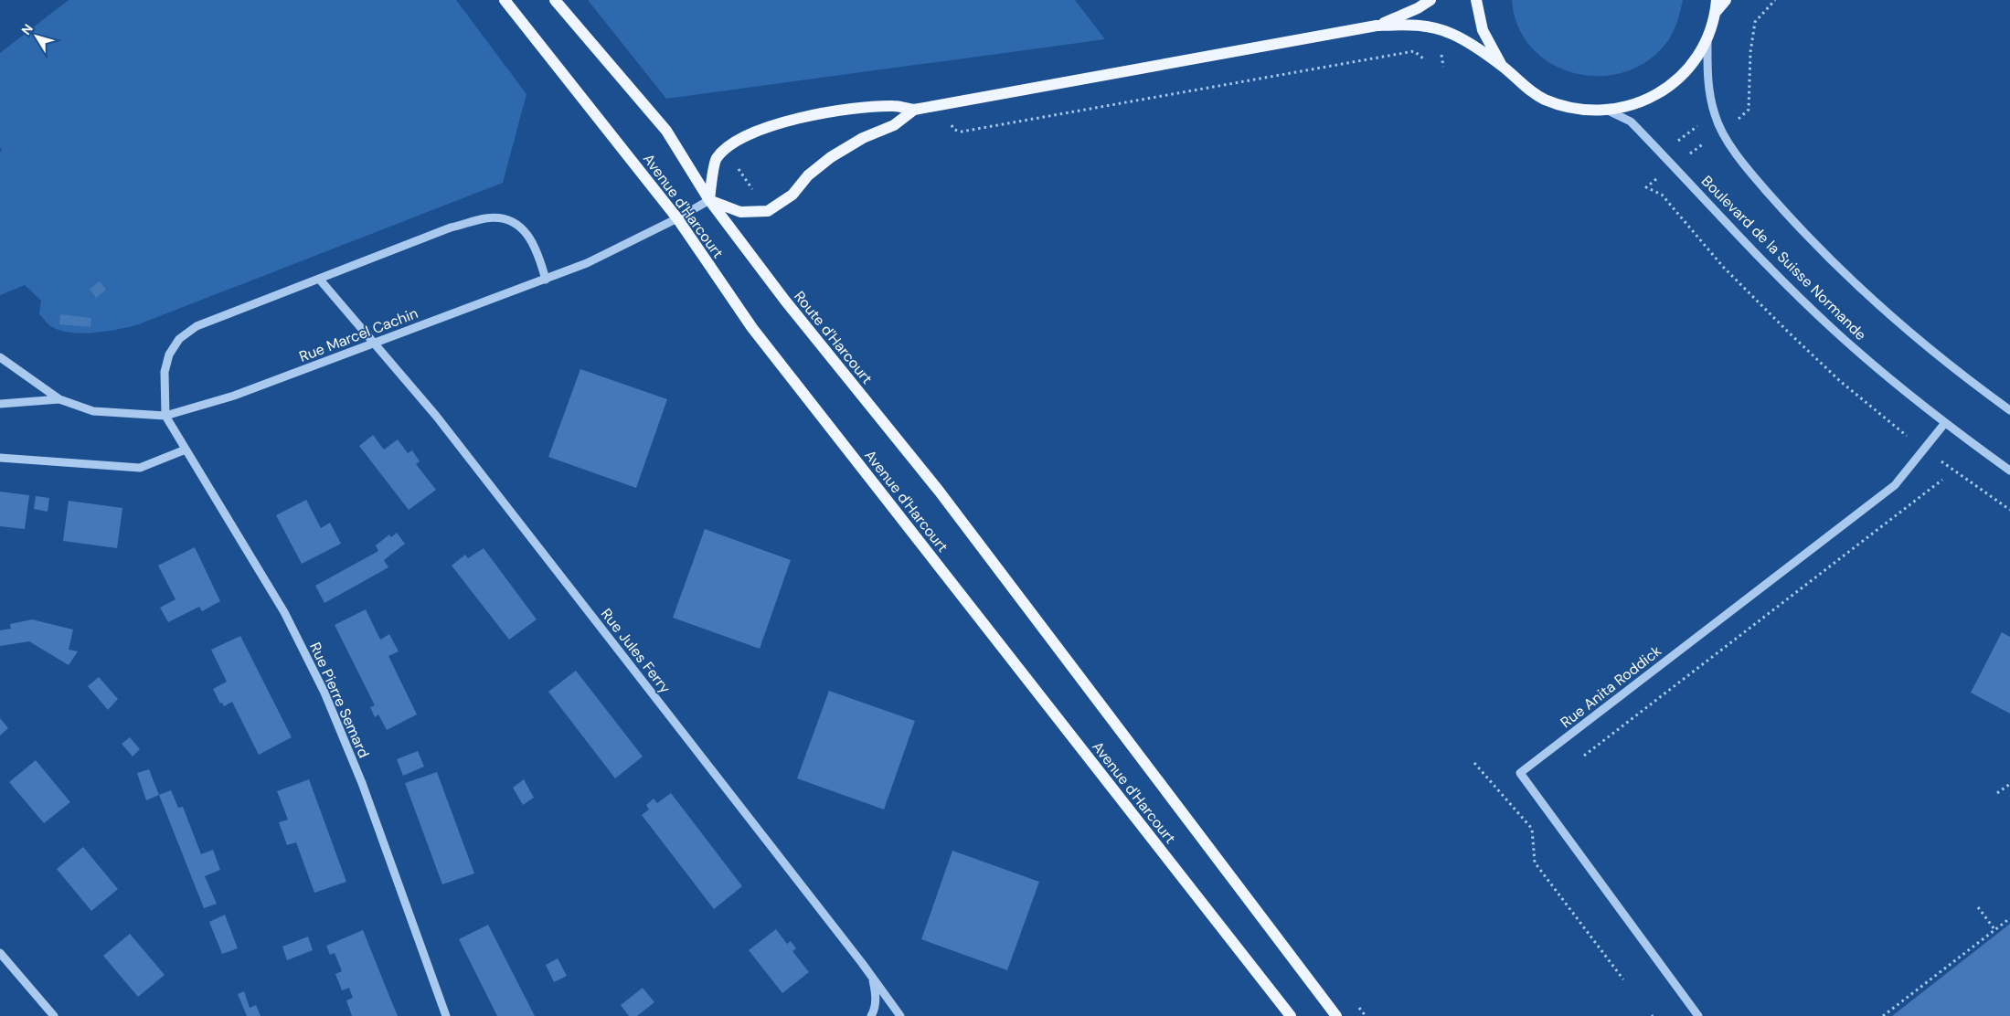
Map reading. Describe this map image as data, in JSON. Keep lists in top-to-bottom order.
{
  "streets": {
    "main road": ["Avenue d'Harcourt", "Route d'Harcourt"],
    "street": [
      "Boulevard de la Suisse Normande",
      "Rue Marcel Cachin",
      "Rue Jules Ferry",
      "Rue Anita Roddick",
      "Rue Pierre Semard"
    ]
  },
  "crossings": [
    ["Avenue d'Harcourt", "Rue Marcel Cachin"],
    ["Avenue d'Harcourt", "Route d'Harcourt"],
    ["Boulevard de la Suisse Normande", "Rue Anita Roddick"],
    ["Rue Marcel Cachin", "Route d'Harcourt"],
    ["Rue Marcel Cachin", "Rue Jules Ferry"],
    ["Rue Marcel Cachin", "Rue Pierre Semard"]
  ],
  "north": "top left"
}
